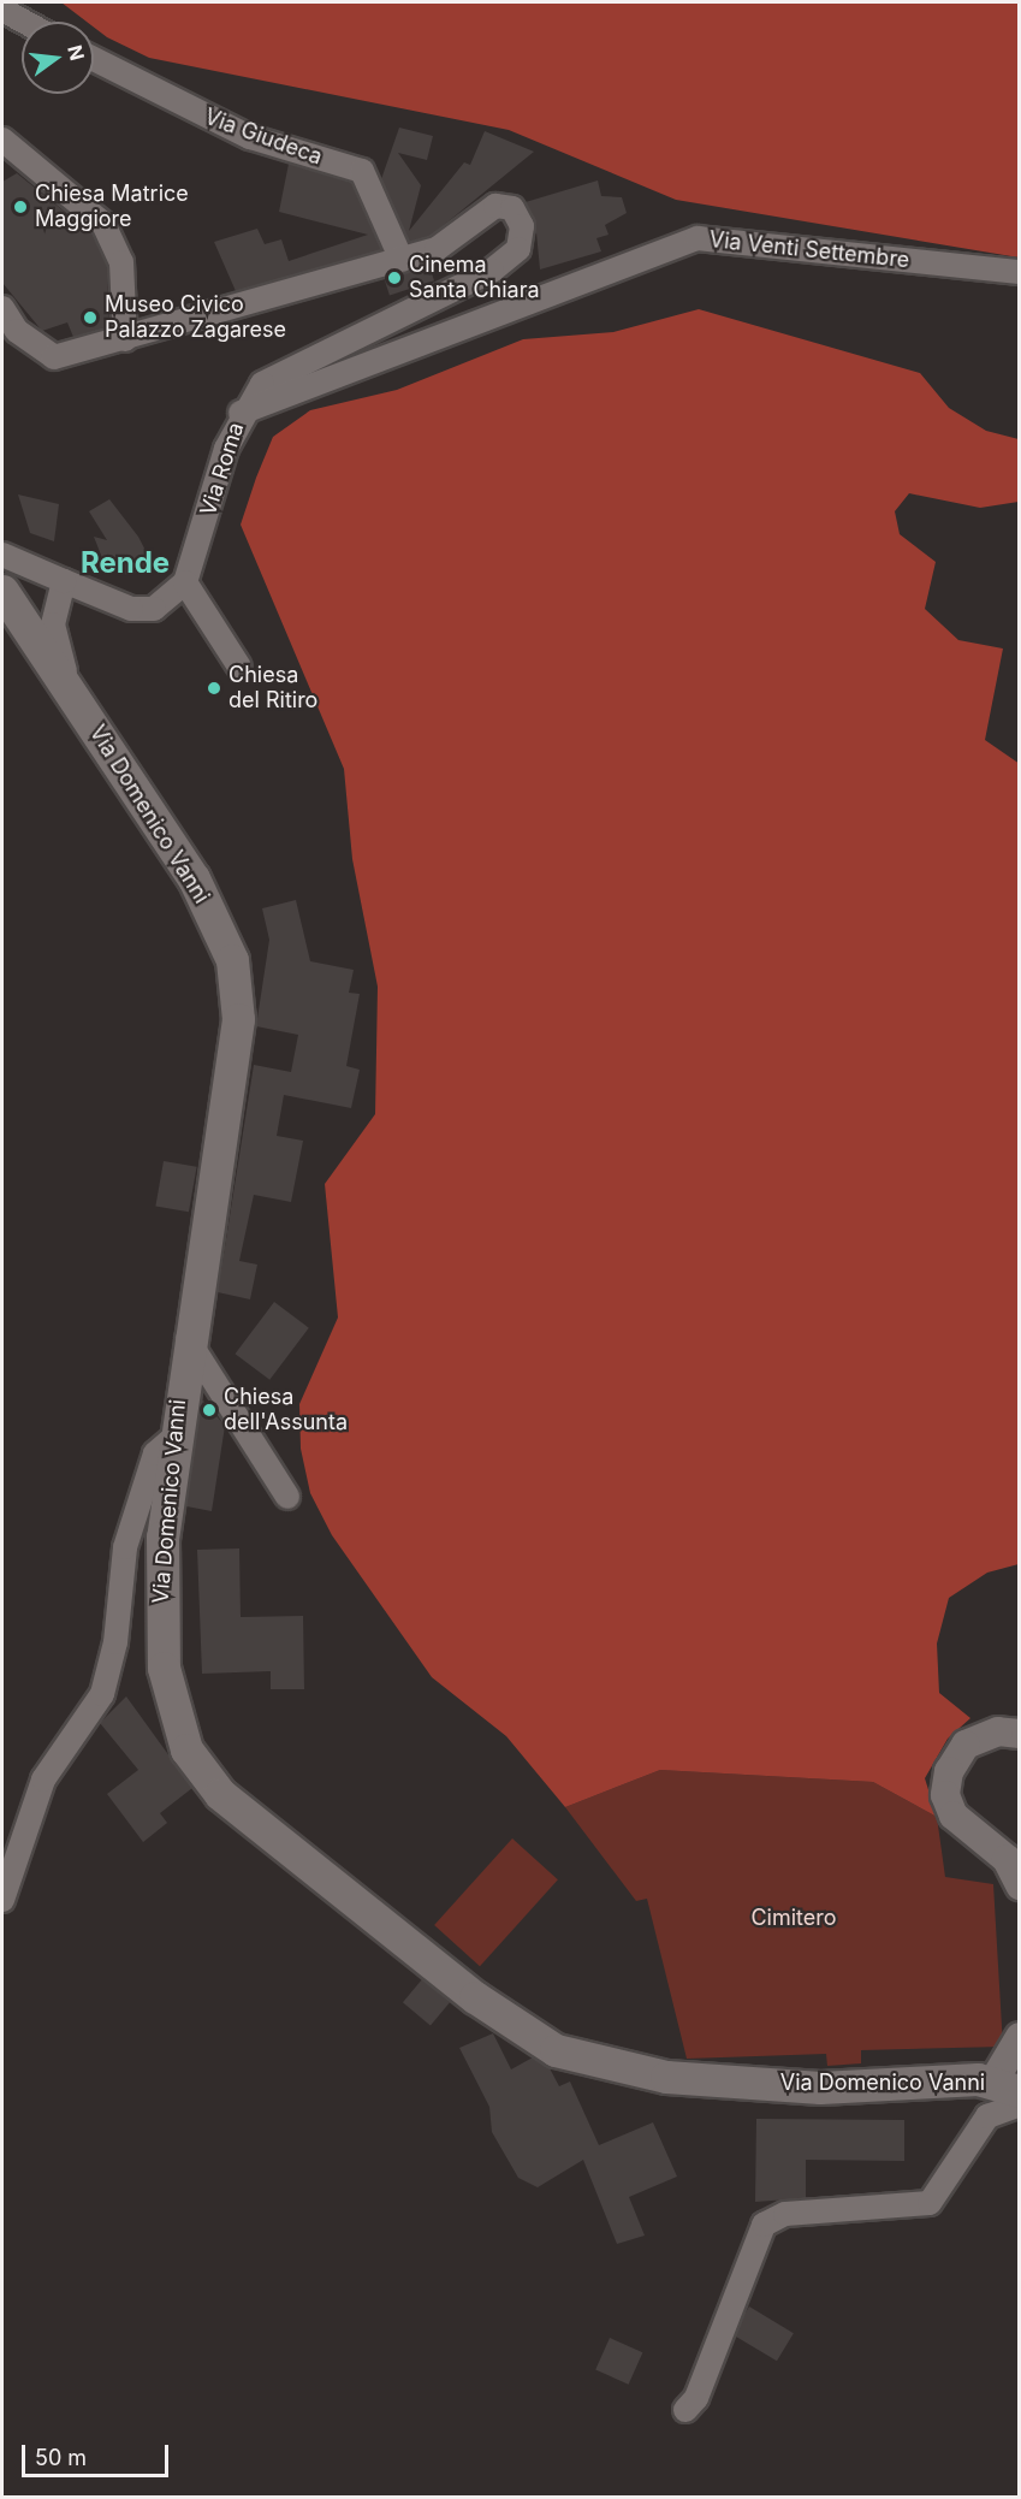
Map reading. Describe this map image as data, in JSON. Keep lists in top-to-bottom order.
{
  "streets": {
    "main road": ["Via Domenico Vanni"],
    "street": ["Via Giudeca", "Via Venti Settembre", "Via Roma"]
  },
  "crossings": [
    ["Via Giudeca", "Via Roma"],
    ["Via Venti Settembre", "Via Roma"]
  ],
  "districts": ["Rende"],
  "parks": ["Cimitero"],
  "places": [
    "Chiesa Matrice Maggiore",
    "Cinema Santa Chiara",
    "Museo Civico Palazzo Zagarese",
    "Chiesa del Ritiro",
    "Chiesa dell'Assunta"
  ],
  "scale_bar": "50 m",
  "north": "right"
}
